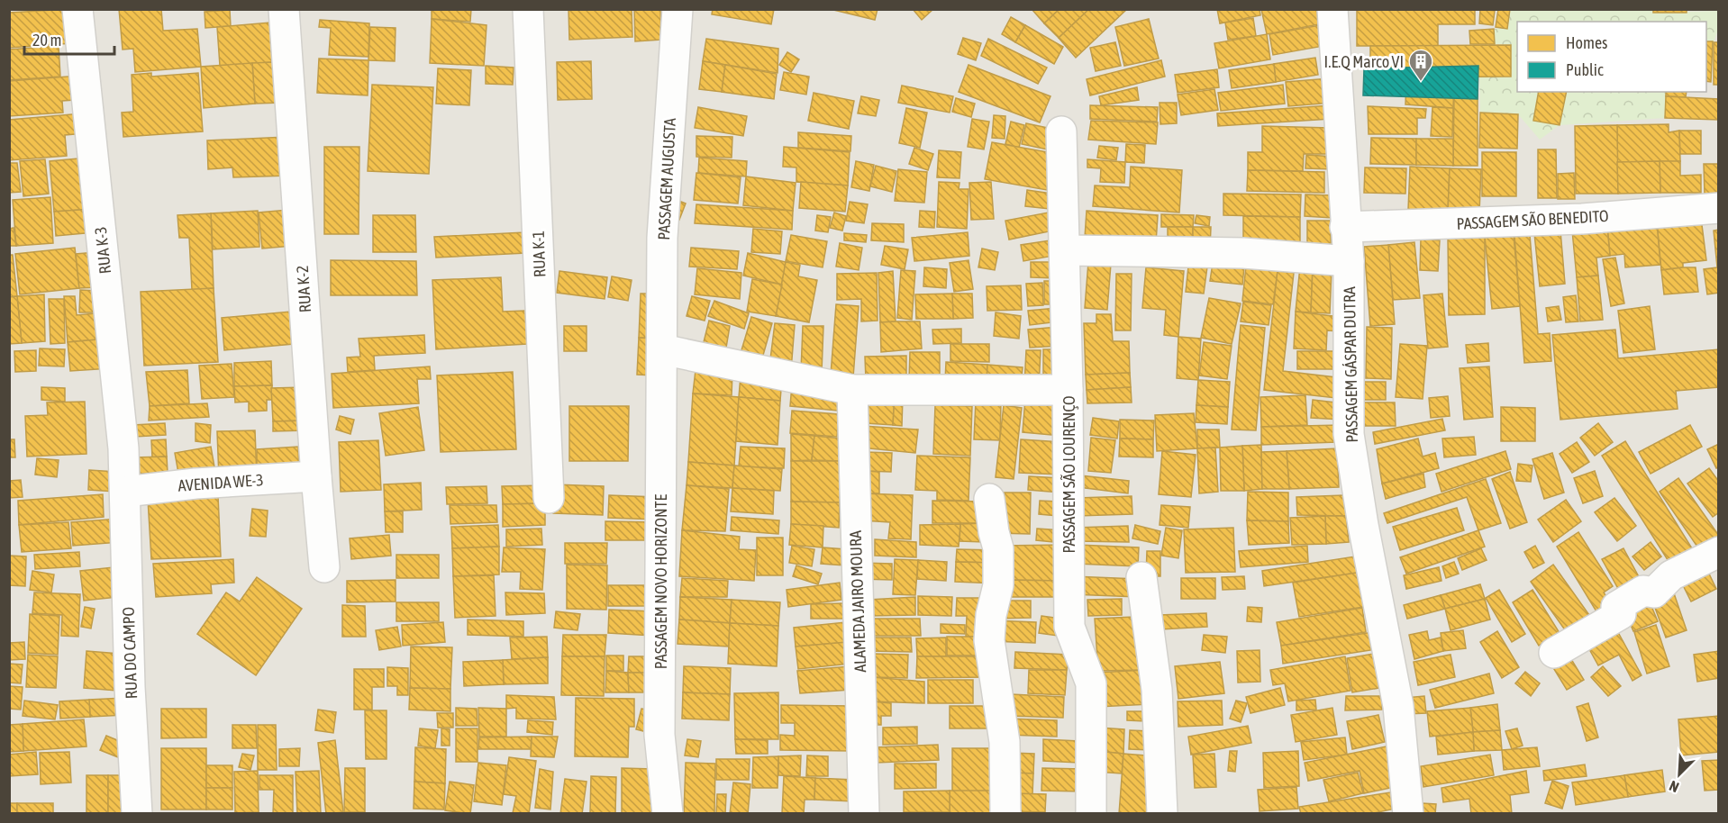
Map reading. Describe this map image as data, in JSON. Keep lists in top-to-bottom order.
{
  "streets": {
    "street": [
      "PASSAGEM AUGUSTA",
      "PASSAGEM SÃO BENEDITO",
      "RUA K-3",
      "RUA K-1",
      "RUA K-2",
      "PASSAGEM GÁSPAR DUTRA",
      "PASSAGEM SÃO LOURENÇO",
      "AVENIDA WE-3",
      "PASSAGEM NOVO HORIZONTE",
      "ALAMEDA JAIRO MOURA",
      "RUA DO CAMPO"
    ]
  },
  "crossings": [
    ["PASSAGEM AUGUSTA", "PASSAGEM NOVO HORIZONTE"],
    ["PASSAGEM SÃO BENEDITO", "PASSAGEM GÁSPAR DUTRA"],
    ["RUA K-3", "AVENIDA WE-3"],
    ["RUA K-3", "RUA DO CAMPO"],
    ["RUA K-2", "AVENIDA WE-3"],
    ["AVENIDA WE-3", "RUA DO CAMPO"]
  ],
  "places": {
    "building": ["I.E.Q Marco VI"]
  },
  "legend": ["Homes", "Public"],
  "scale_bar": "20 m",
  "north": "bottom left"
}
